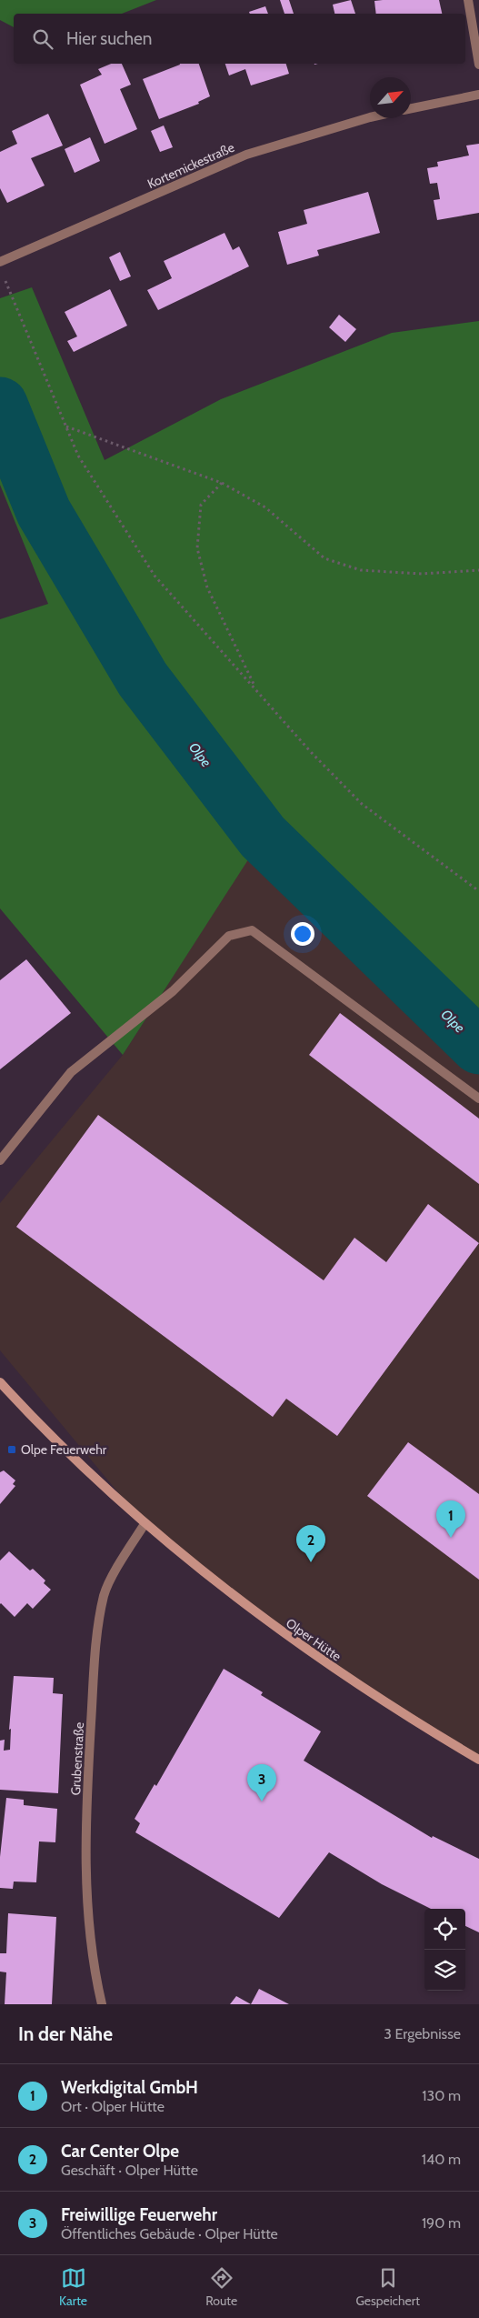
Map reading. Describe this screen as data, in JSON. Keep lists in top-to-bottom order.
{
  "streets": {
    "street": ["Kortemickestraße", "Olper Hütte", "Grubenstraße"]
  },
  "crossings": [
    ["Olper Hütte", "Grubenstraße"]
  ],
  "water": ["Olpe"],
  "places": {
    "transit": ["Olpe Feuerwehr"]
  },
  "north": "top right",
  "page": {
    "search": "Hier suchen",
    "pins": ["1", "2", "3"],
    "heading": ["In der Nähe", "3 Ergebnisse"],
    "list": [
      {
        "mark": "1",
        "name": "Werkdigital GmbH",
        "note": "Ort · Olper Hütte",
        "value": "130 m"
      },
      {
        "mark": "2",
        "name": "Car Center Olpe",
        "note": "Geschäft · Olper Hütte",
        "value": "140 m"
      },
      {
        "mark": "3",
        "name": "Freiwillige Feuerwehr",
        "note": "Öffentliches Gebäude · Olper Hütte",
        "value": "190 m"
      }
    ],
    "nav": ["Karte", "Route", "Gespeichert"]
  }
}
